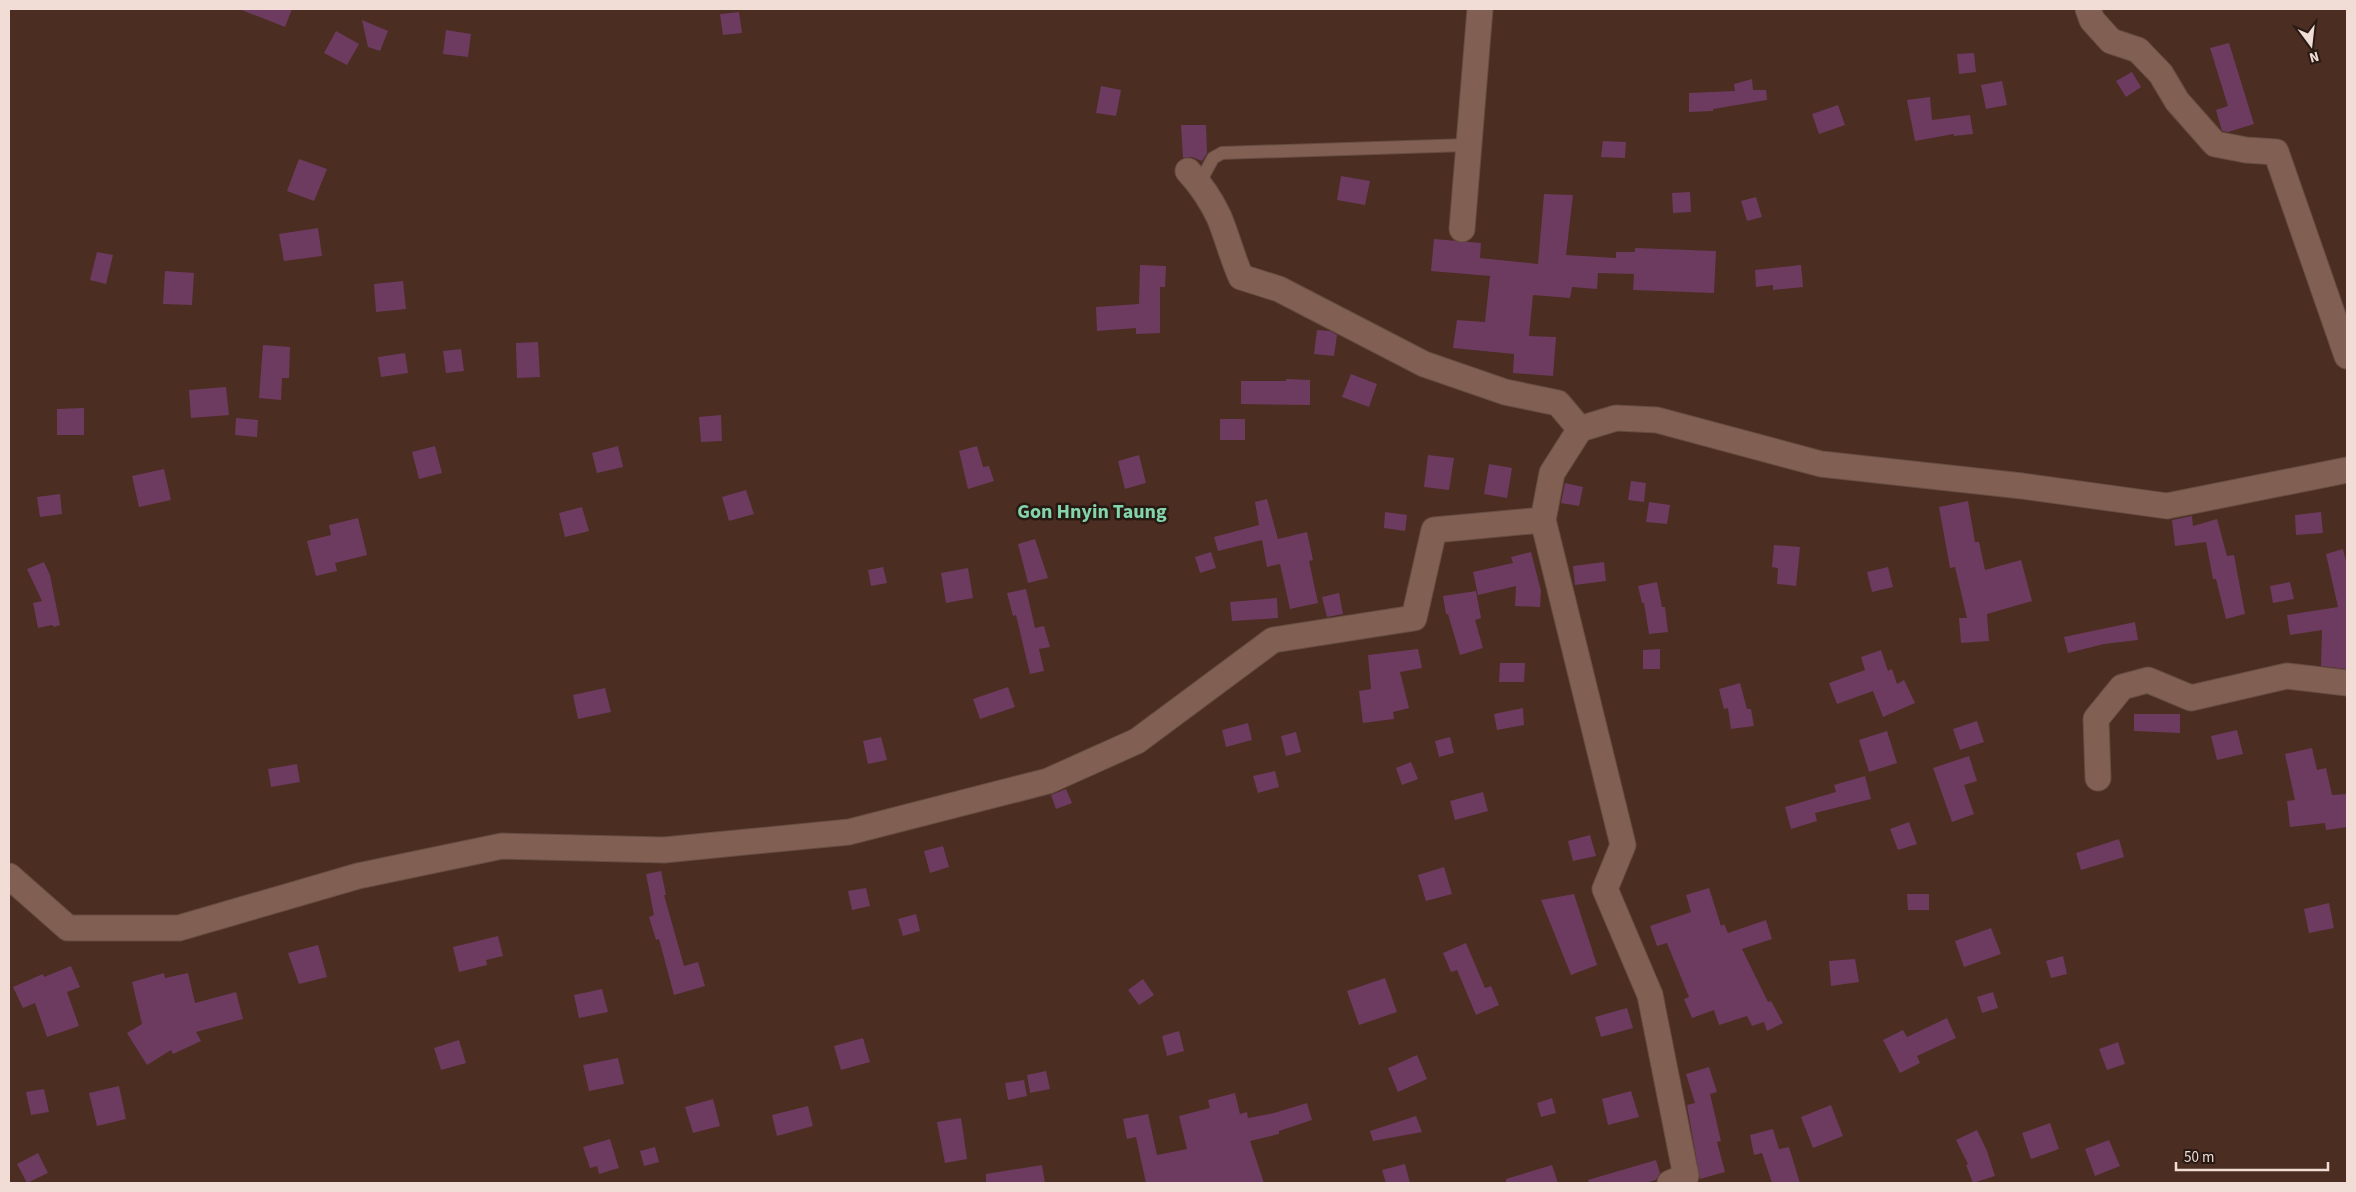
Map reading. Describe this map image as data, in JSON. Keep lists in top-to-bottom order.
{
  "districts": ["Gon Hnyin Taung"],
  "scale_bar": "50 m",
  "north": "bottom"
}
